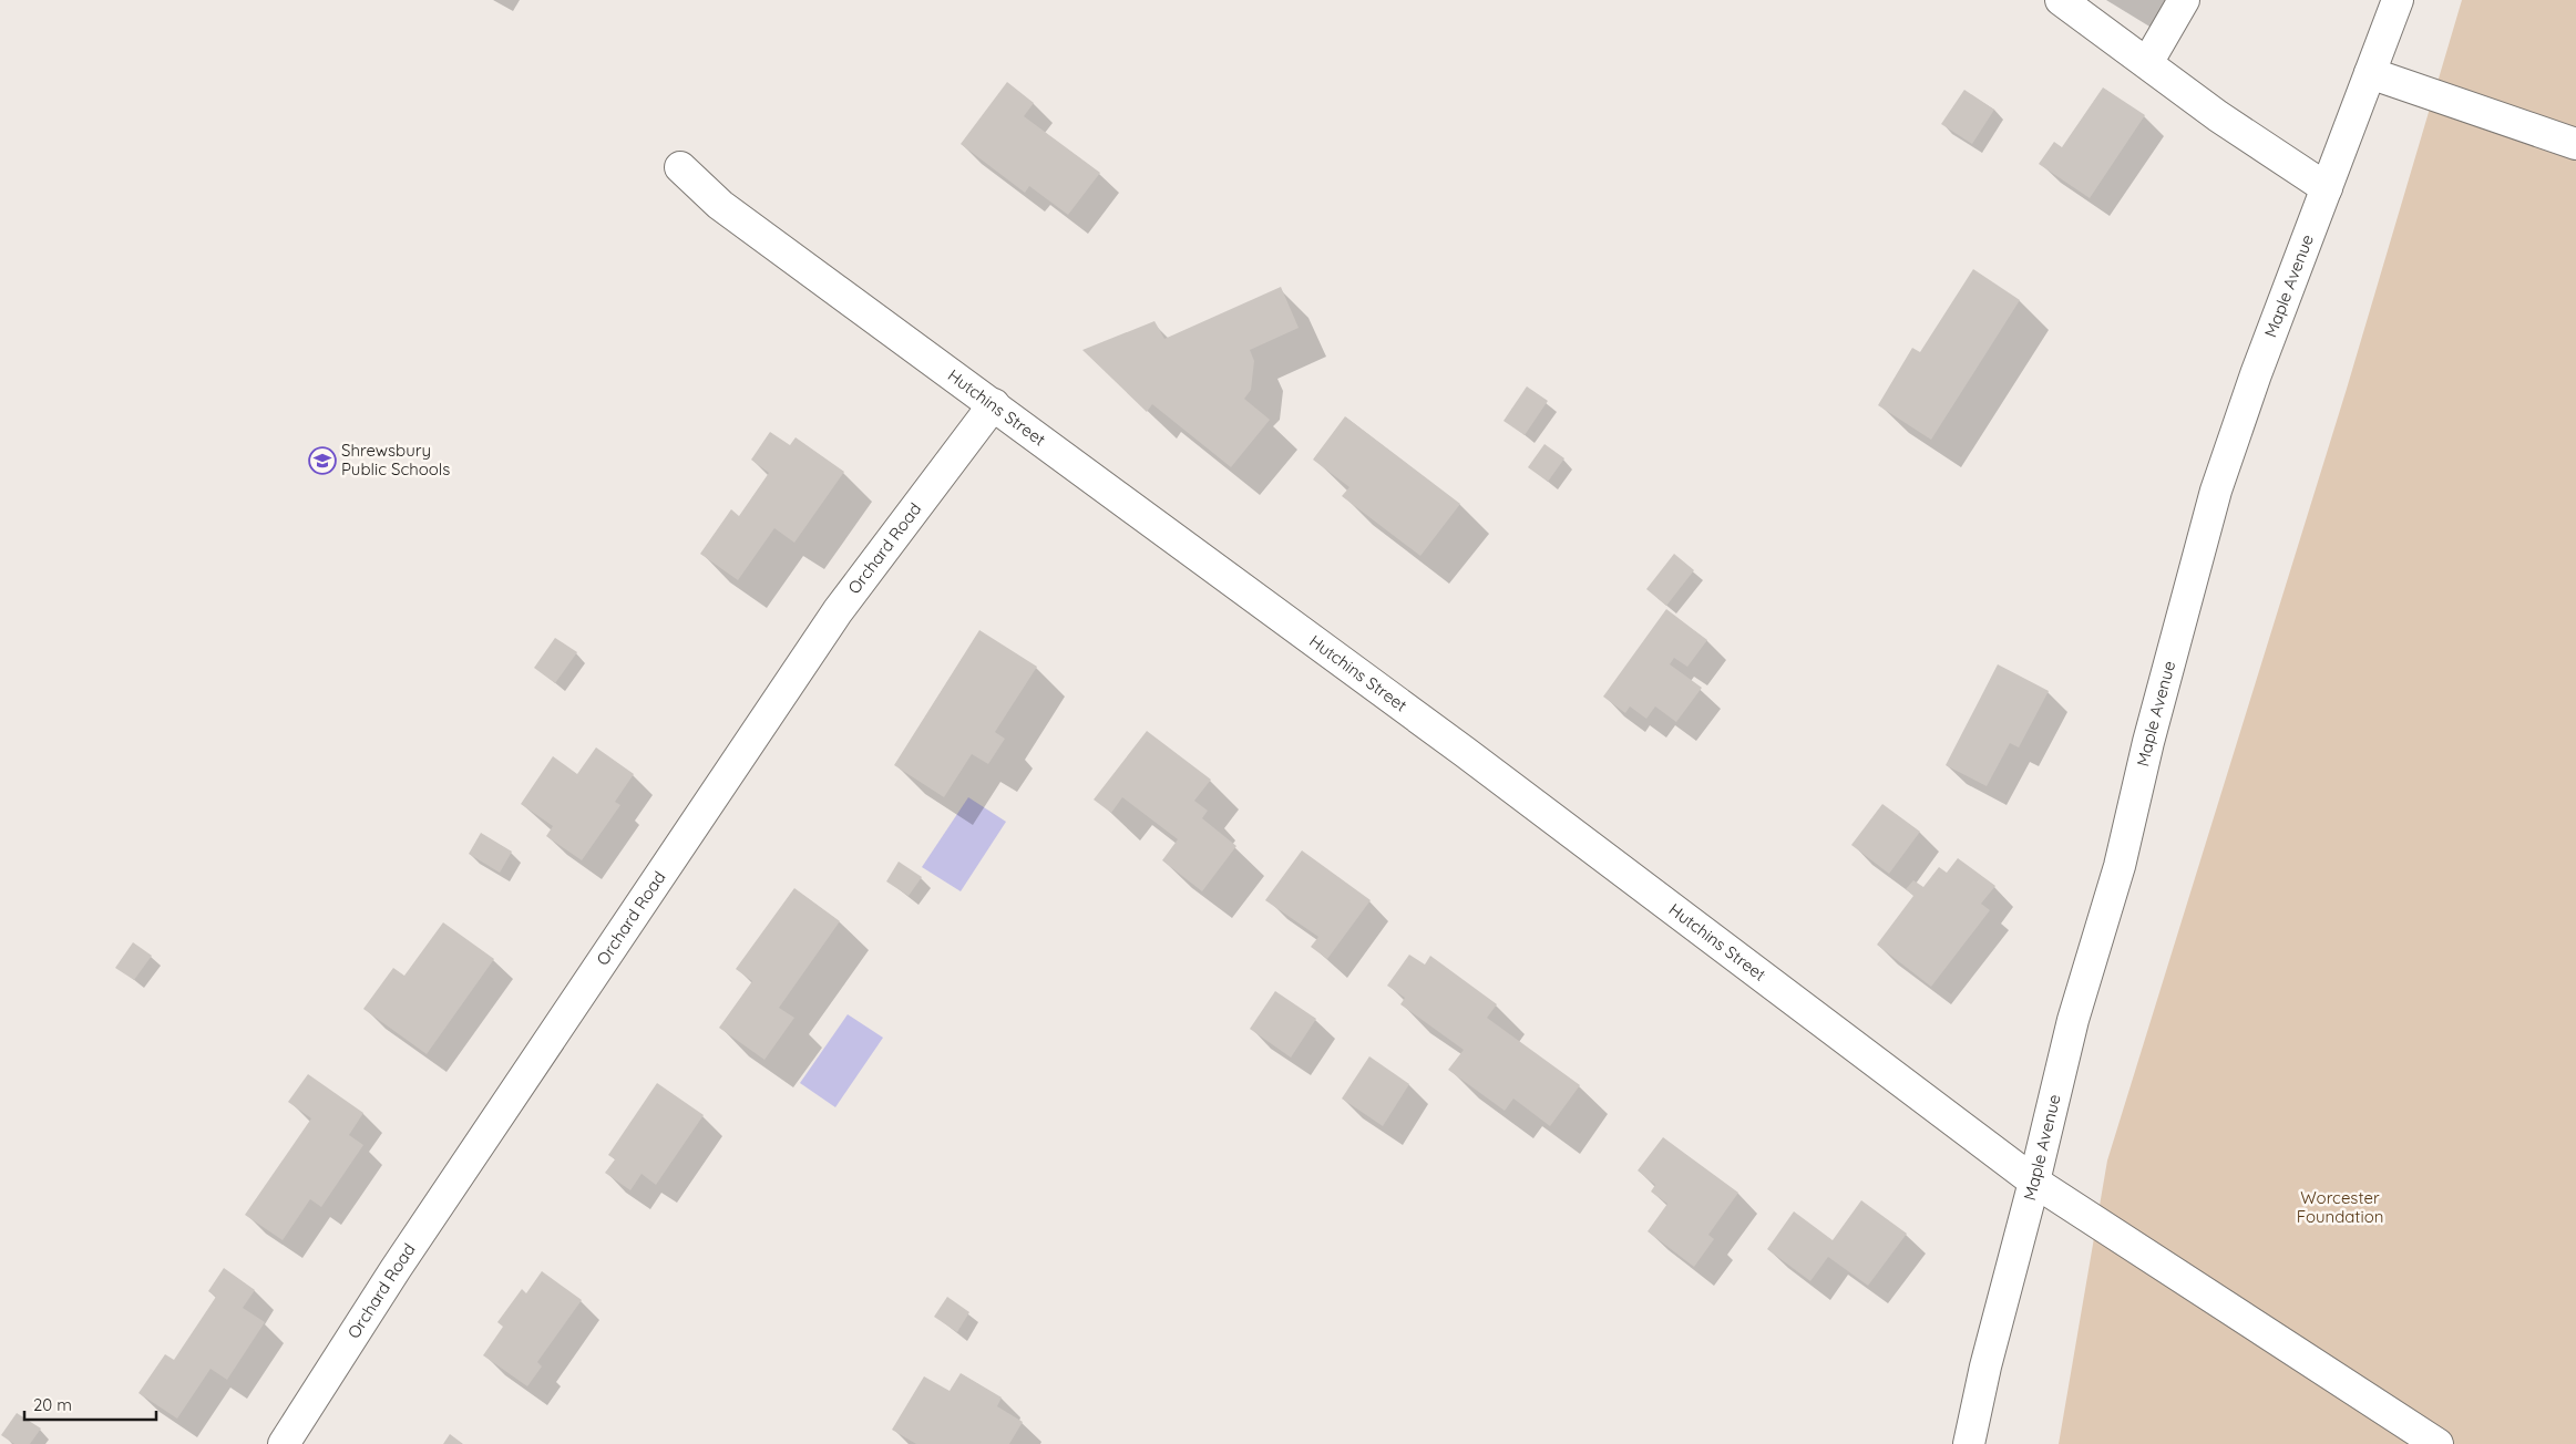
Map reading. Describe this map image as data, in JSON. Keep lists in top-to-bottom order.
{
  "streets": {
    "street": ["Maple Avenue", "Hutchins Street", "Orchard Road"]
  },
  "crossings": [
    ["Maple Avenue", "Hutchins Street"],
    ["Hutchins Street", "Orchard Road"]
  ],
  "parks": ["Worcester Foundation"],
  "places": {
    "school or university": ["Shrewsbury Public Schools"]
  },
  "scale_bar": "20 m"
}
